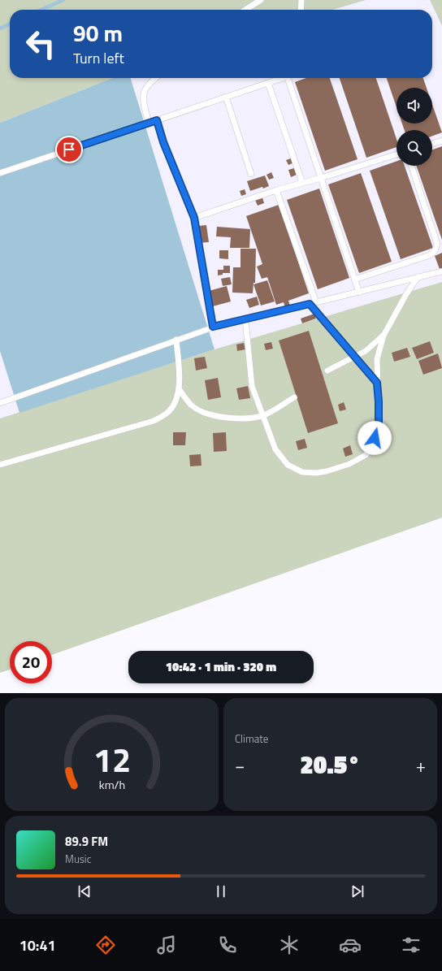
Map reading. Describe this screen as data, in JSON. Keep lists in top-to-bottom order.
{
  "page": {
    "turn": ["90 m", "Turn left"],
    "limit": "20",
    "trip": "10:42 · 1 min · 320 m",
    "tile": "Climate",
    "heat": ["−", "20.5°", "+"],
    "song": ["89.9 FM", "Music"],
    "tabs": "10:41",
    "gauge": ["12", "km/h"]
  }
}
